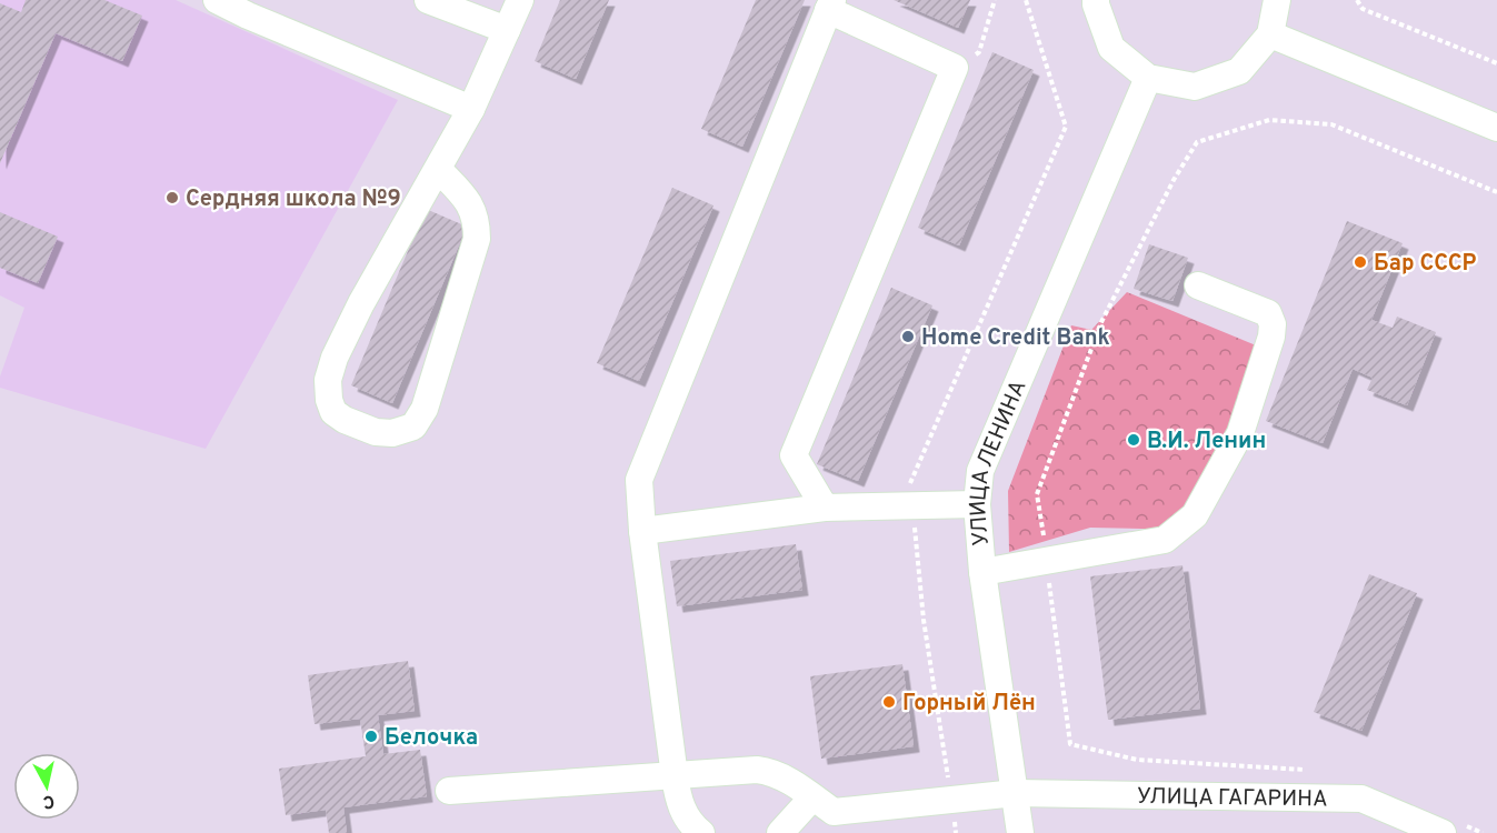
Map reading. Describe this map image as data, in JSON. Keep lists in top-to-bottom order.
{
  "streets": {
    "street": ["УЛИЦА ЛЕНИНА", "УЛИЦА ГАГАРИНА"]
  },
  "crossings": [
    ["УЛИЦА ЛЕНИНА", "УЛИЦА ГАГАРИНА"]
  ],
  "places": [
    "Сердняя школа №9",
    "Бар СССР",
    "Home Credit Bank",
    "В.И. Ленин",
    "Горный Лён",
    "Белочка"
  ],
  "north": "bottom"
}
